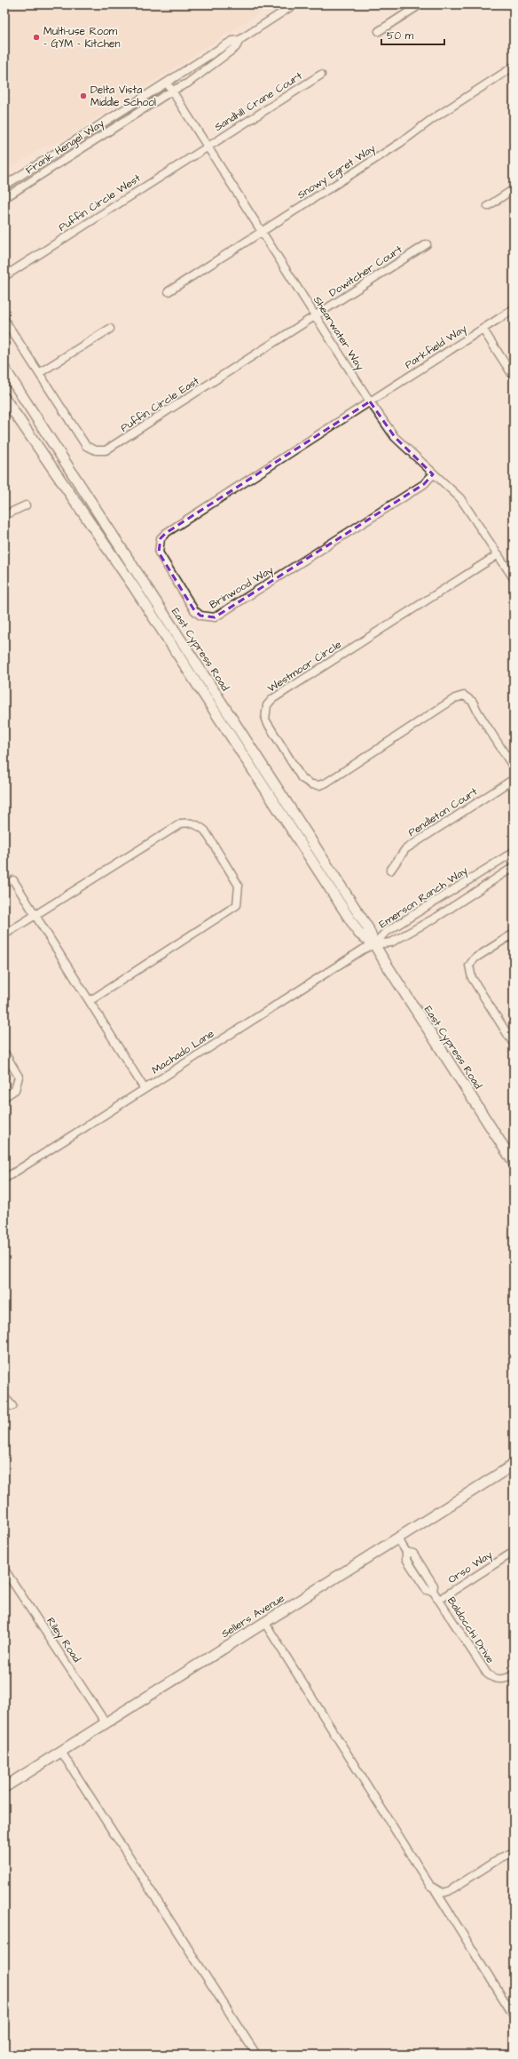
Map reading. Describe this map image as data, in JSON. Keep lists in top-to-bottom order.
{
  "streets": {
    "street": [
      "Sandhill Crane Court",
      "Frank Hengel Way",
      "Snowy Egret Way",
      "Puffin Circle West",
      "Dowitcher Court",
      "Shearwater Way",
      "Parkfield Way",
      "Puffin Circle East",
      "Brinwood Way",
      "East Cypress Road",
      "Westmoor Circle",
      "Pendleton Court",
      "Emerson Ranch Way",
      "Machado Lane",
      "Orso Way",
      "Sellers Avenue",
      "Baldocchi Drive",
      "Riley Road"
    ]
  },
  "crossings": [
    ["Sandhill Crane Court", "Puffin Circle West"],
    ["Sandhill Crane Court", "Shearwater Way"],
    ["Frank Hengel Way", "Shearwater Way"],
    ["Snowy Egret Way", "Shearwater Way"],
    ["Puffin Circle West", "Shearwater Way"],
    ["Dowitcher Court", "Shearwater Way"],
    ["Dowitcher Court", "Puffin Circle East"],
    ["Shearwater Way", "Parkfield Way"],
    ["Shearwater Way", "Puffin Circle East"],
    ["Shearwater Way", "Brinwood Way"],
    ["Shearwater Way", "Westmoor Circle"],
    ["Parkfield Way", "Brinwood Way"],
    ["East Cypress Road", "Emerson Ranch Way"],
    ["East Cypress Road", "Machado Lane"],
    ["Emerson Ranch Way", "Machado Lane"],
    ["Orso Way", "Baldocchi Drive"],
    ["Sellers Avenue", "Baldocchi Drive"],
    ["Sellers Avenue", "Riley Road"]
  ],
  "places": ["Multi-use Room - GYM - Kitchen", "Delta Vista Middle School"],
  "scale_bar": "50 m"
}
